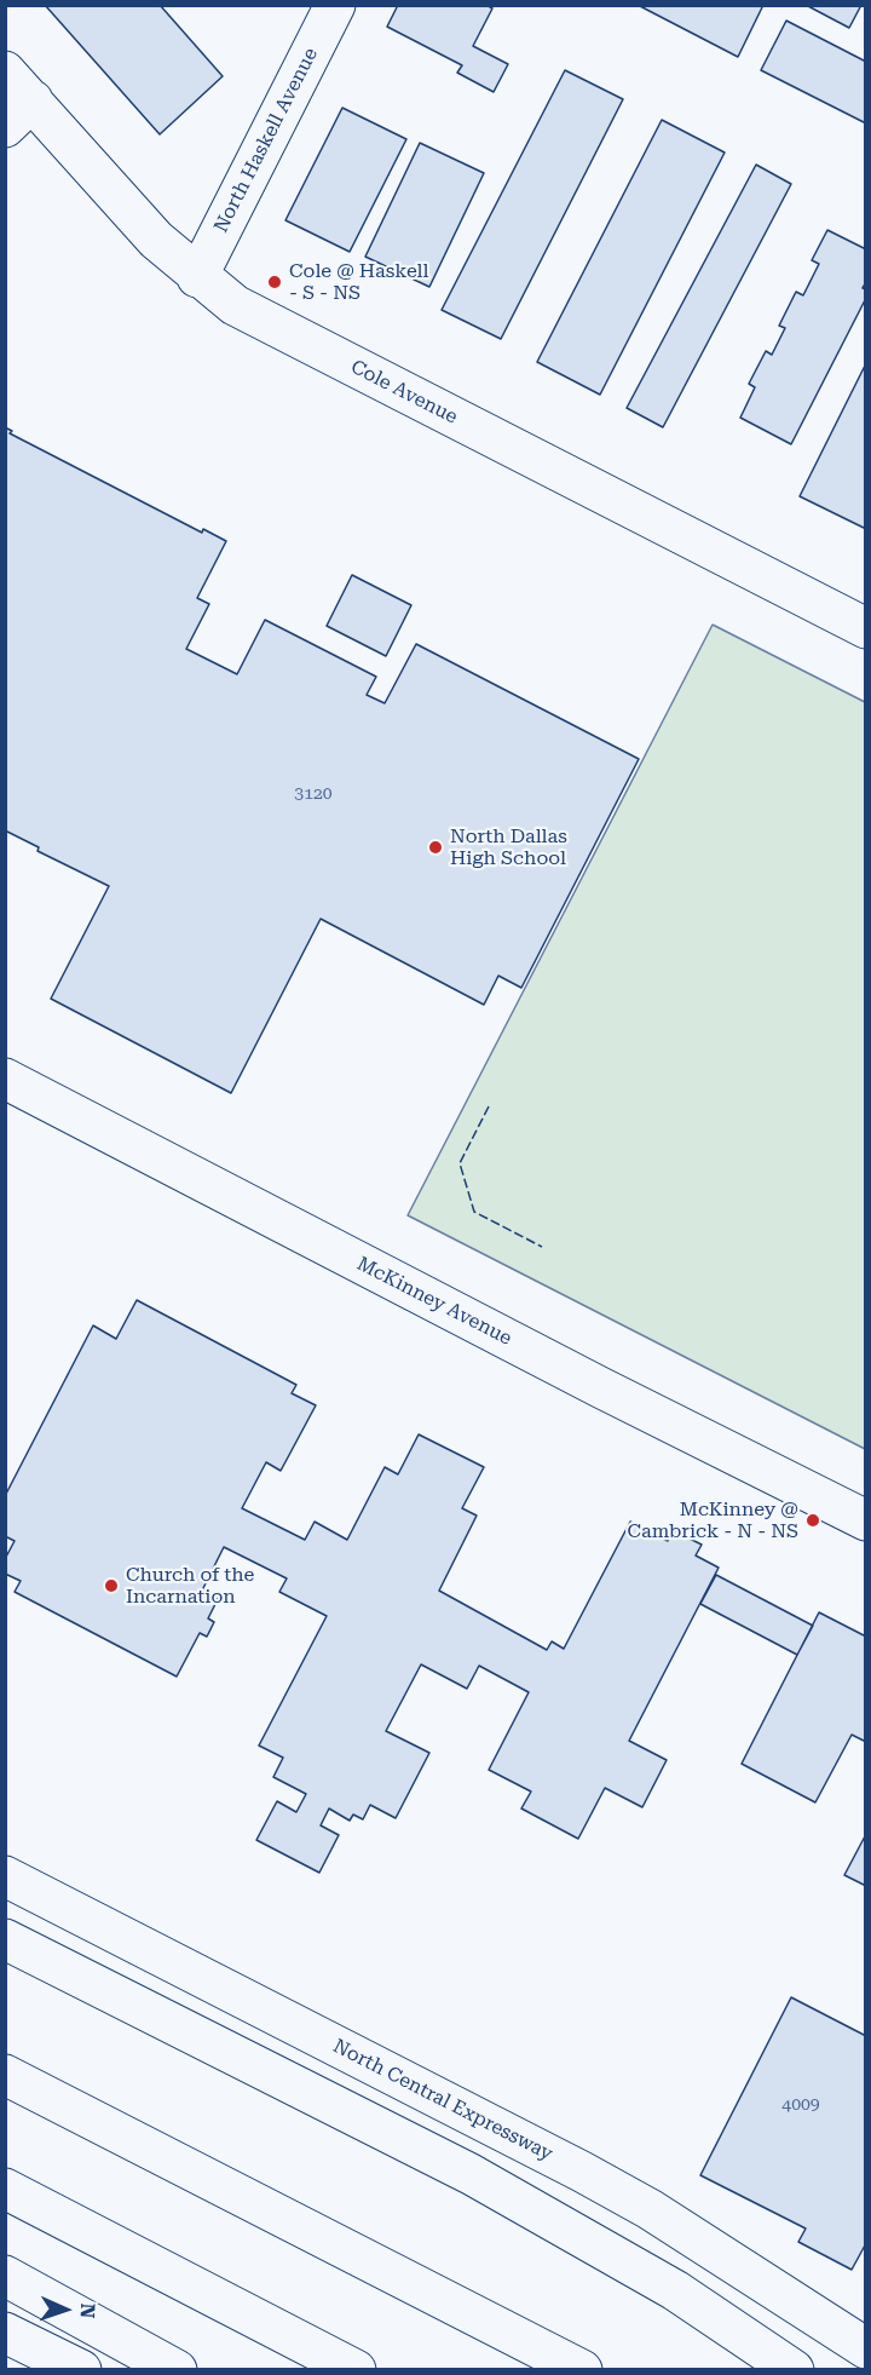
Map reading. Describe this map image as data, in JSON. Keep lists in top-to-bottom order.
{
  "streets": {
    "main road": [
      "North Haskell Avenue",
      "Cole Avenue",
      "McKinney Avenue",
      "North Central Expressway"
    ]
  },
  "crossings": [
    ["North Haskell Avenue", "Cole Avenue"]
  ],
  "places": [
    "Cole @ Haskell - S - NS",
    "North Dallas High School",
    "McKinney @ Cambrick - N - NS",
    "Church of the Incarnation"
  ],
  "house_numbers": ["3120", "4009"],
  "north": "right"
}
